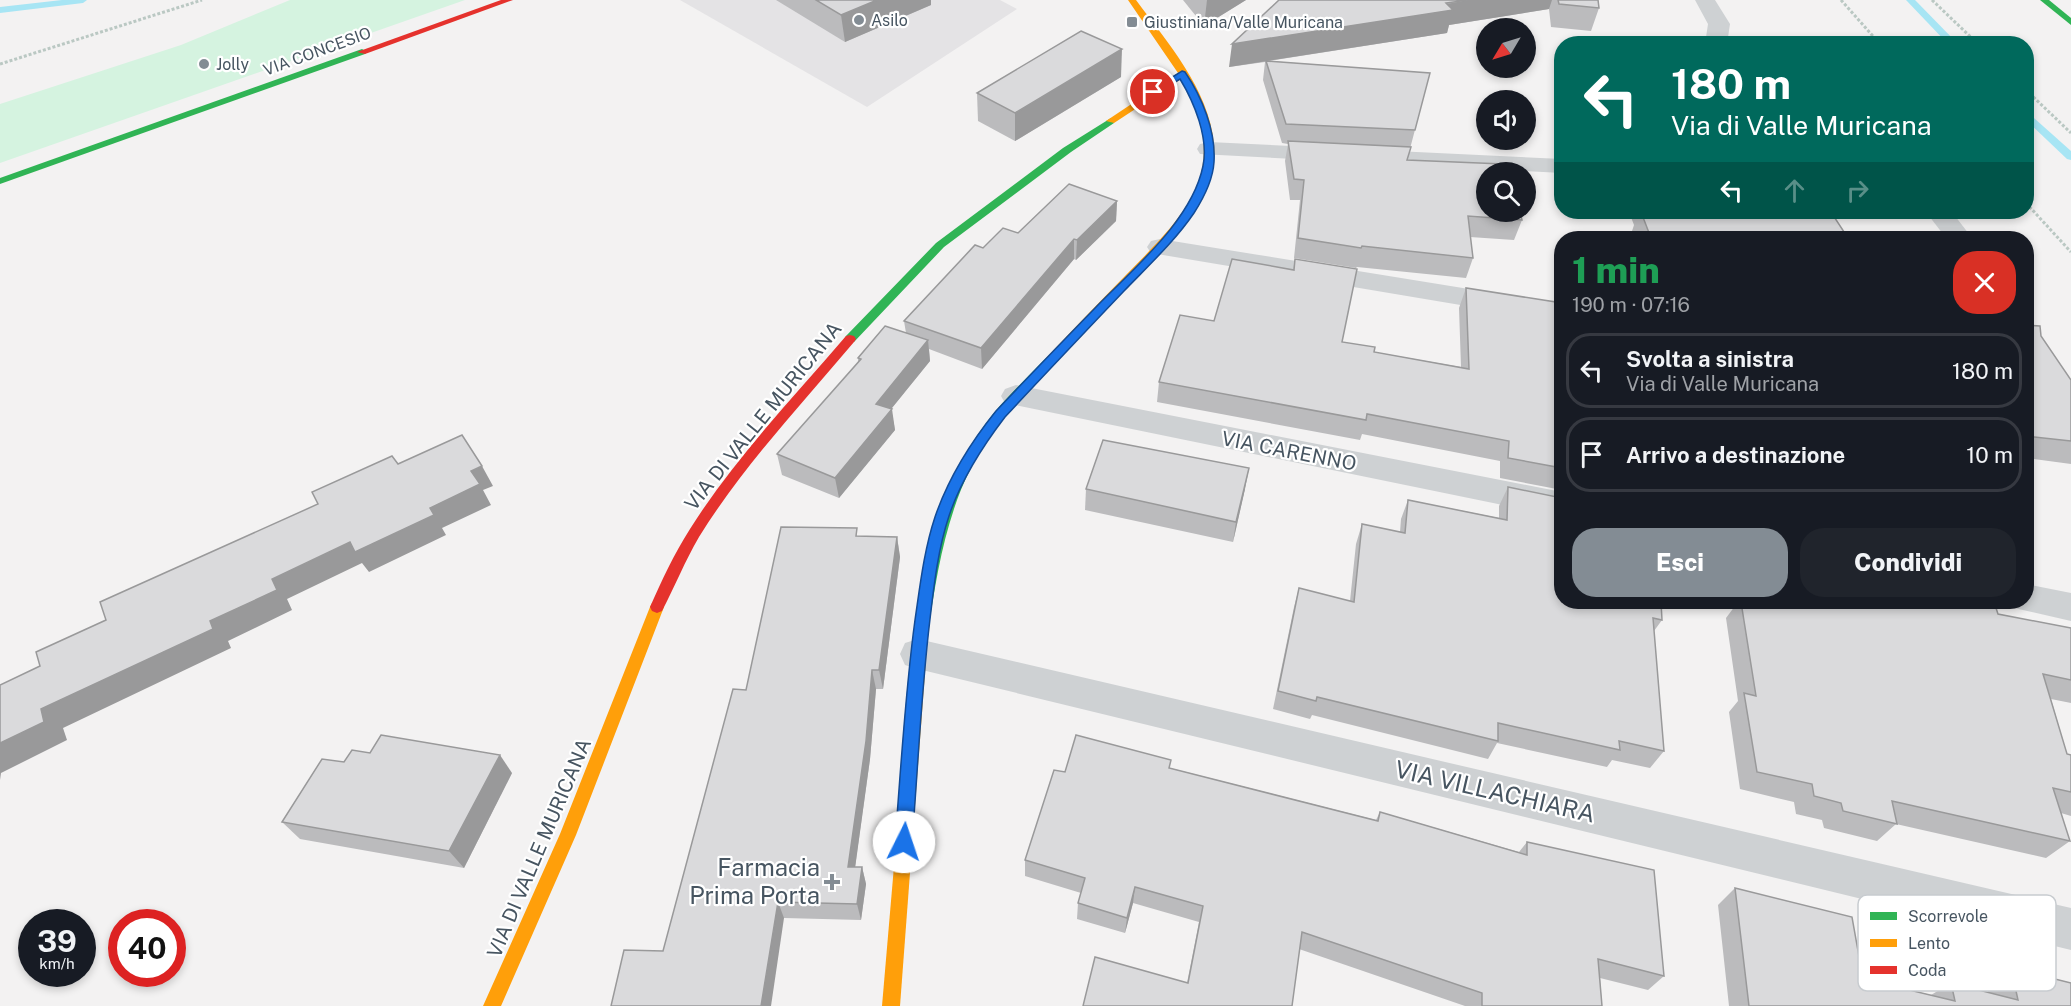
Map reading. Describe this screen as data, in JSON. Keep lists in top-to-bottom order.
{
  "streets": {
    "street": [
      "VIA CONCESIO",
      "VIA DI VALLE MURICANA",
      "VIA CARENNO",
      "VIA VILLACHIARA"
    ]
  },
  "places": {
    "other": ["Asilo", "Jolly"],
    "transit": ["Giustiniana/Valle Muricana"],
    "health": ["Farmacia Prima Porta"]
  },
  "legend": ["Scorrevole", "Lento", "Coda"],
  "north": "bottom left",
  "page": {
    "turn": ["180 m", "Via di Valle Muricana"],
    "heading": ["1 min", "190 m · 07:16"],
    "list": [
      {
        "name": "Svolta a sinistra",
        "note": "Via di Valle Muricana",
        "value": "180 m"
      },
      {
        "name": "Arrivo a destinazione",
        "value": "10 m"
      }
    ],
    "buttons": ["Esci", "Condividi"],
    "speed": "39 km/h",
    "limit": "40"
  }
}
